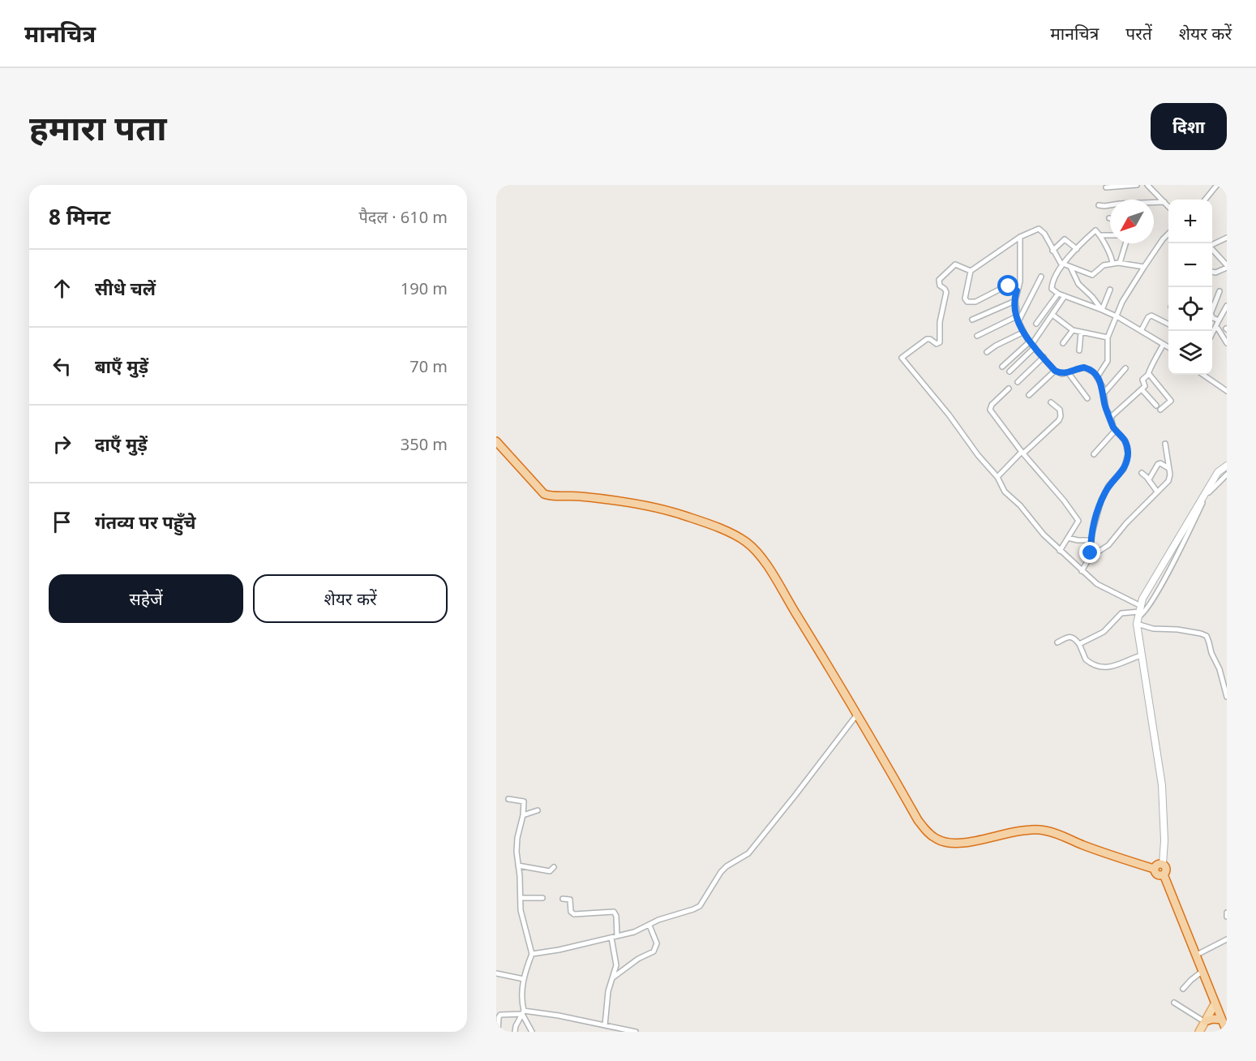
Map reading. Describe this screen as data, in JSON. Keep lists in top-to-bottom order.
{
  "north": "bottom left",
  "page": {
    "header": "मानचित्र",
    "nav": ["मानचित्र", "परतें", "शेयर करें"],
    "buttons": [
      "दिशा",
      ["सहेजें", "शेयर करें"]
    ],
    "title": "हमारा पता",
    "heading": ["8 मिनट", "पैदल · 610 m"],
    "map_buttons": ["+", "−"],
    "list": [
      ["सीधे चलें", "190 m"],
      ["बाएँ मुड़ें", "70 m"],
      ["दाएँ मुड़ें", "350 m"],
      "गंतव्य पर पहुँचे"
    ]
  }
}
